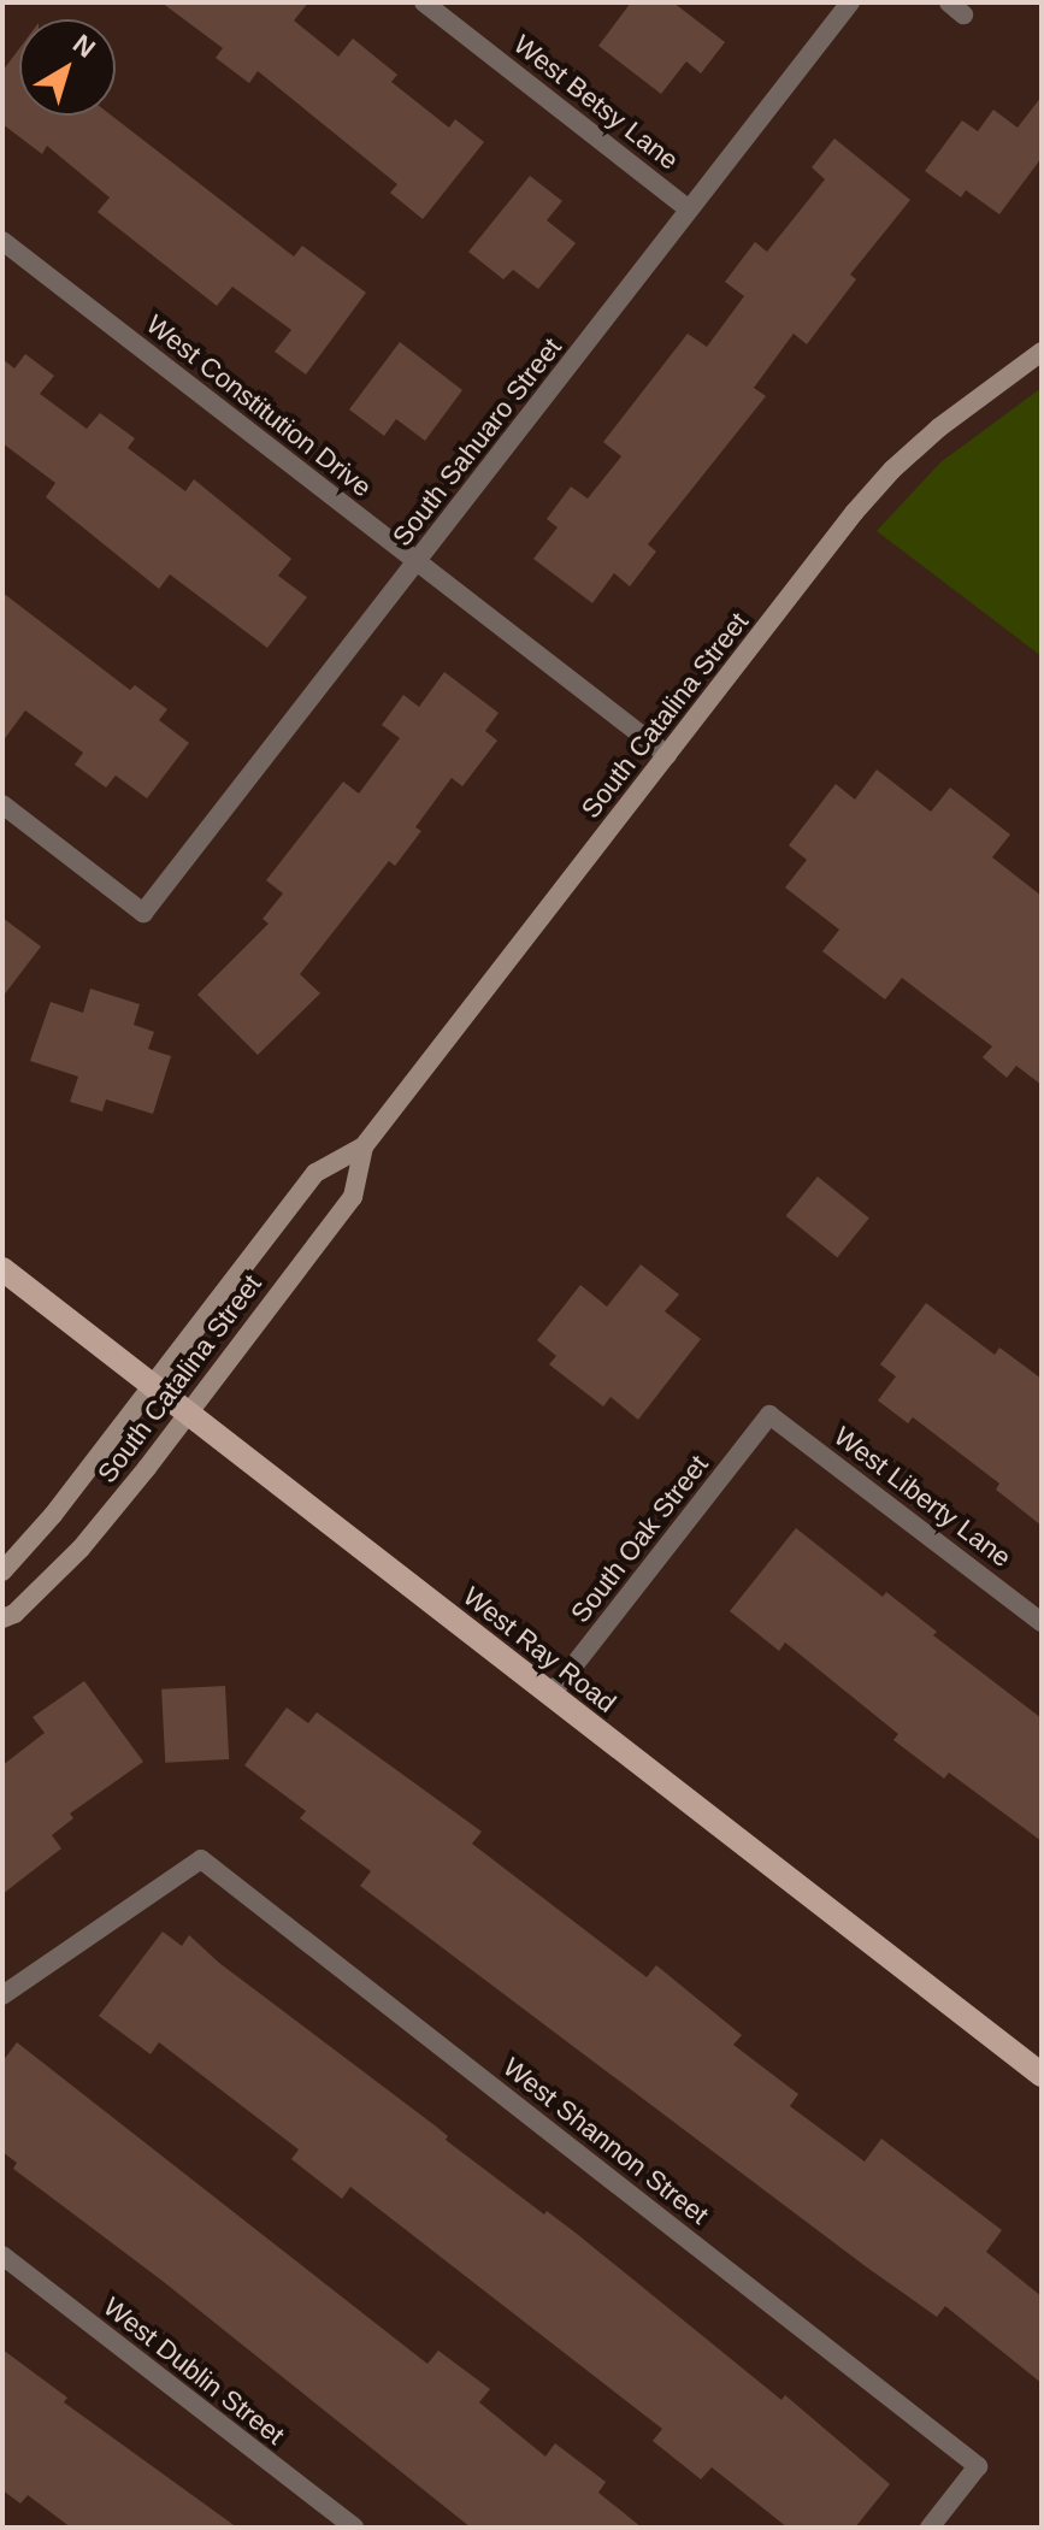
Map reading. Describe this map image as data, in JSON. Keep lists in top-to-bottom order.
{
  "streets": {
    "main road": ["West Ray Road"],
    "street": [
      "West Betsy Lane",
      "West Constitution Drive",
      "South Sahuaro Street",
      "South Catalina Street",
      "West Liberty Lane",
      "South Oak Street",
      "West Shannon Street",
      "West Dublin Street"
    ]
  },
  "crossings": [
    ["West Betsy Lane", "South Sahuaro Street"],
    ["West Constitution Drive", "South Sahuaro Street"],
    ["West Constitution Drive", "South Catalina Street"],
    ["South Catalina Street", "West Ray Road"],
    ["West Liberty Lane", "South Oak Street"],
    ["South Oak Street", "West Ray Road"]
  ],
  "north": "top right"
}
